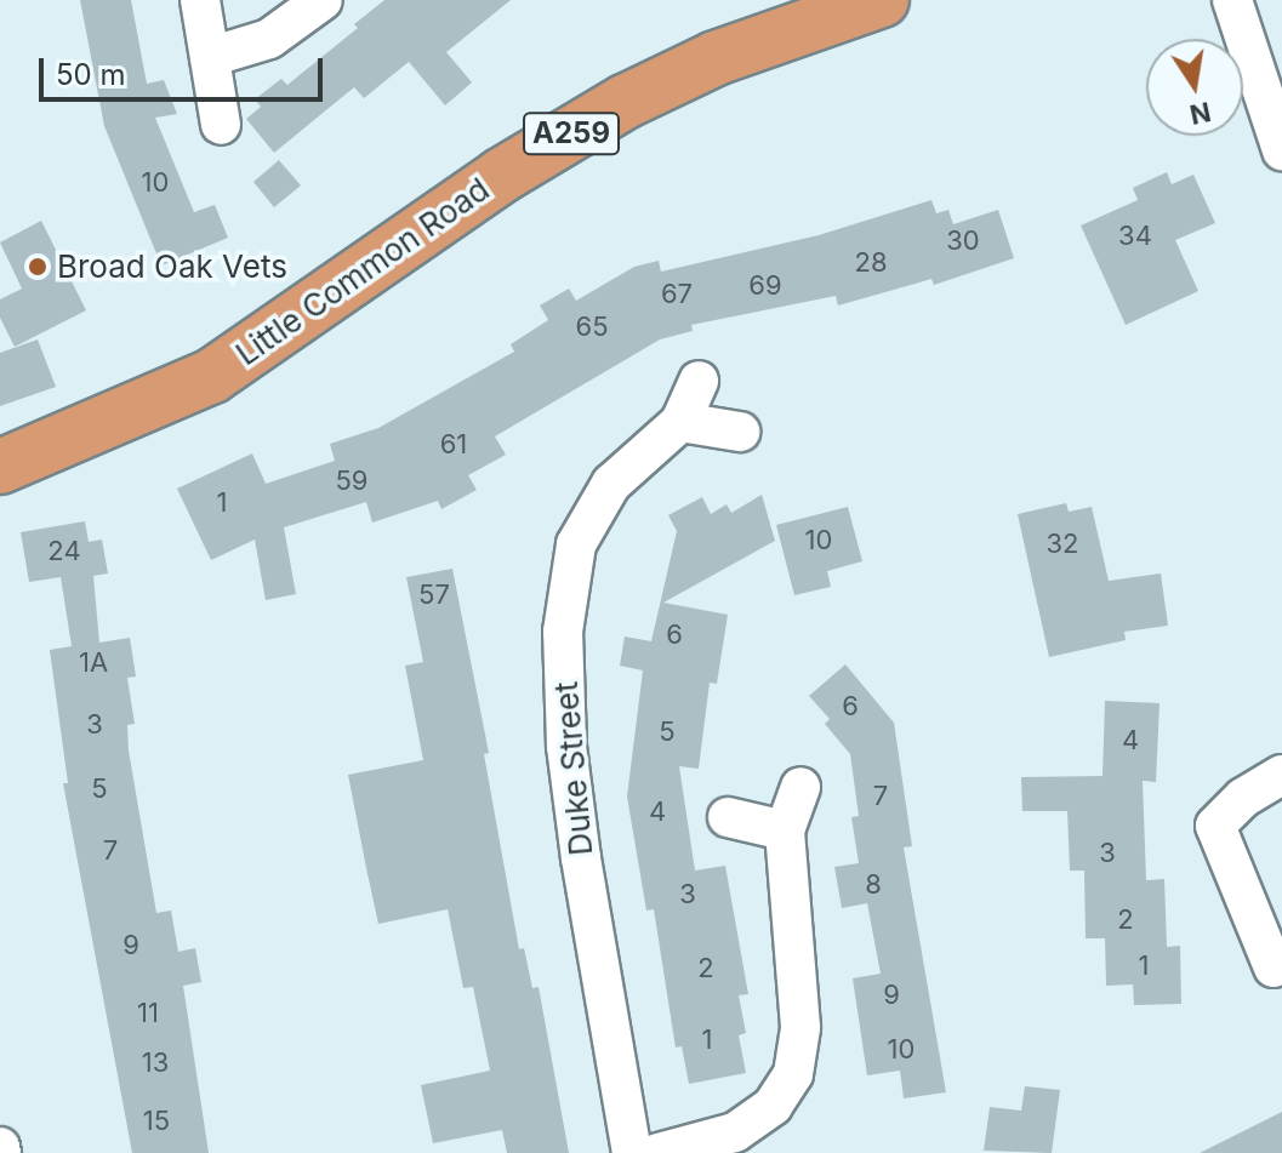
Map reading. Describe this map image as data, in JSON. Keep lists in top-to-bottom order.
{
  "streets": {
    "highway": ["A259", "Little Common Road"],
    "street": ["Duke Street"]
  },
  "places": ["Broad Oak Vets"],
  "house_numbers": [
    "10",
    "34",
    "30",
    "28",
    "69",
    "67",
    "65",
    "61",
    "59",
    "1",
    "10",
    "32",
    "24",
    "57",
    "6",
    "1A",
    "6",
    "3",
    "5",
    "4",
    "5",
    "7",
    "4",
    "7",
    "3",
    "8",
    "3",
    "2",
    "9",
    "1",
    "2",
    "9",
    "11",
    "1",
    "10",
    "13",
    "15"
  ],
  "scale_bar": "50 m",
  "north": "bottom"
}
